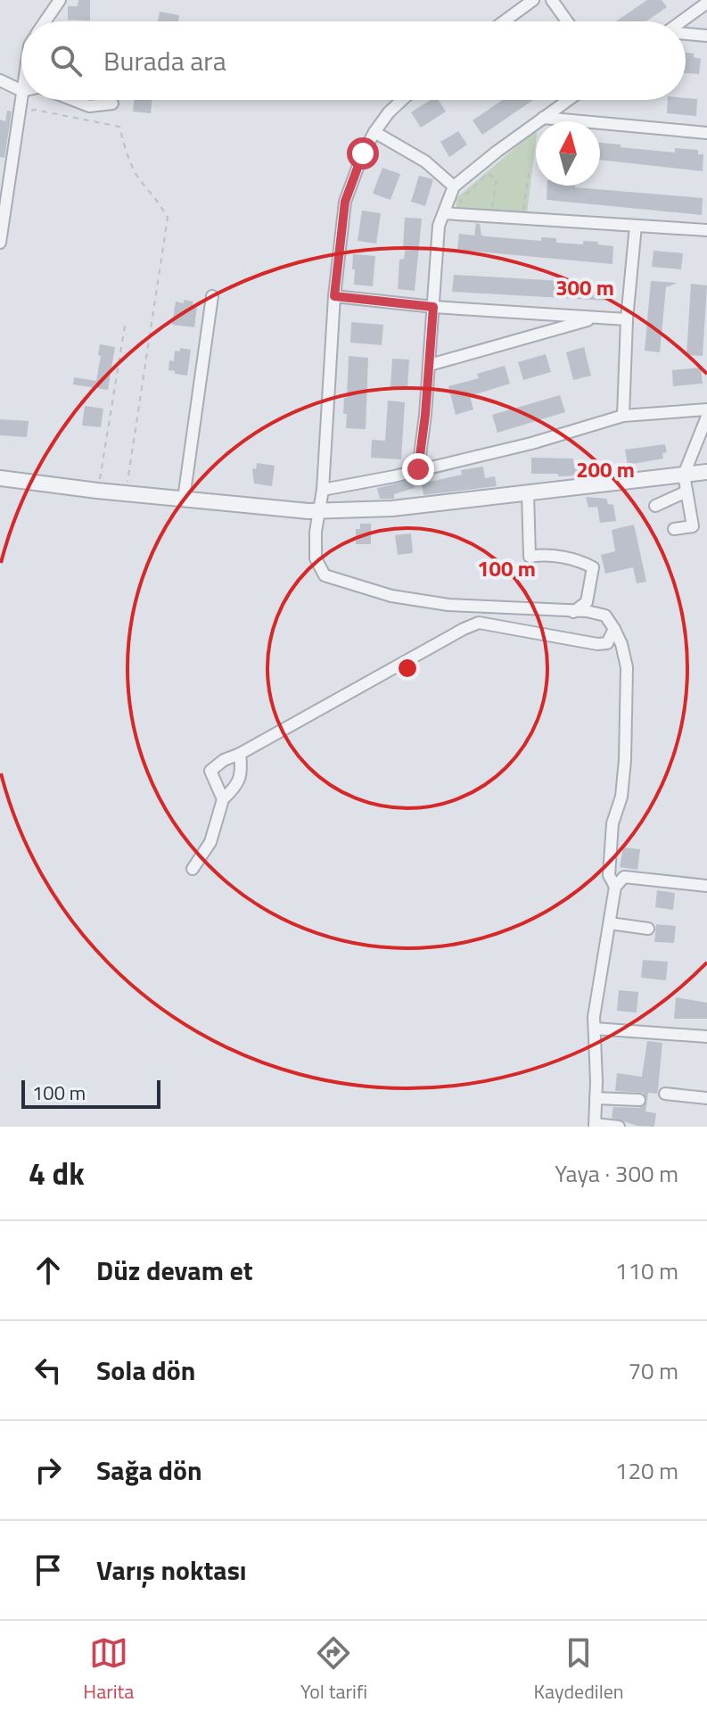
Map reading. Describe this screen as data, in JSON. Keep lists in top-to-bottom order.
{
  "scale_bar": "100 m",
  "north": "top",
  "page": {
    "search": "Burada ara",
    "scale": "100 m",
    "heading": ["4 dk", "Yaya · 300 m"],
    "list": [
      ["Düz devam et", "110 m"],
      ["Sola dön", "70 m"],
      ["Sağa dön", "120 m"],
      "Varış noktası"
    ],
    "nav": ["Harita", "Yol tarifi", "Kaydedilen"]
  },
  "rings": ["300 m", "200 m", "100 m"]
}
